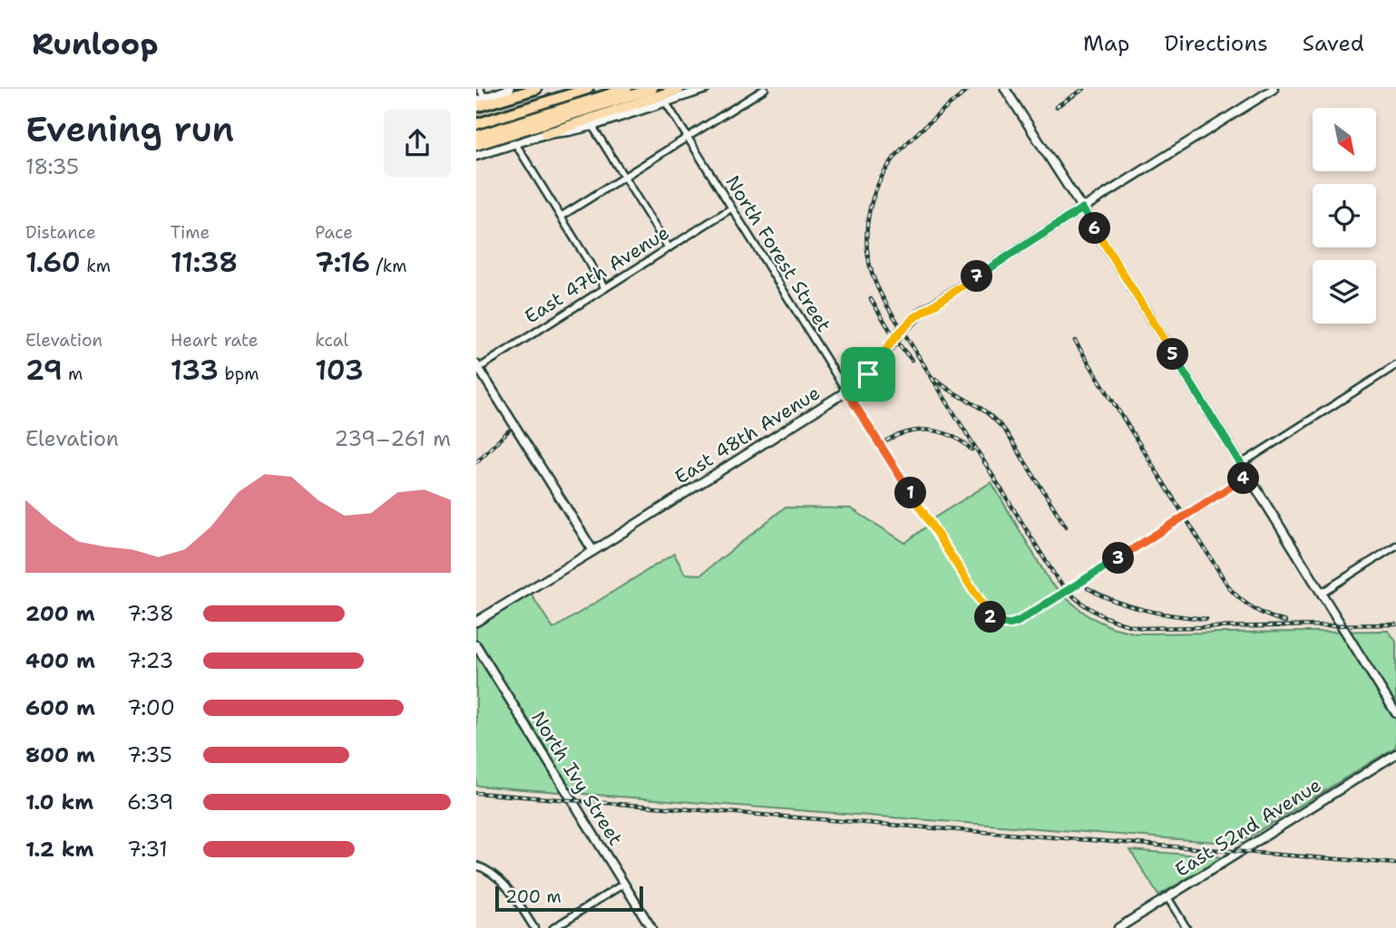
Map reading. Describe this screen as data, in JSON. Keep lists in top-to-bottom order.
{
  "streets": {
    "street": [
      "North Forest Street",
      "East 47th Avenue",
      "East 48th Avenue",
      "North Ivy Street",
      "East 52nd Avenue"
    ]
  },
  "crossings": [
    ["North Forest Street", "East 47th Avenue"],
    ["North Forest Street", "East 48th Avenue"]
  ],
  "scale_bar": "200 m",
  "north": "bottom right",
  "page": {
    "header": "Runloop",
    "nav": ["Map", "Directions", "Saved"],
    "heading": ["Evening run", "18:35"],
    "stats": [
      ["Distance", "1.60 km"],
      ["Time", "11:38"],
      ["Pace", "7:16 /km"],
      ["Elevation", "29 m"],
      ["Heart rate", "133 bpm"],
      ["kcal", "103"]
    ],
    "pins": [
      "6",
      "7",
      "5",
      "4",
      "1",
      "3",
      "2"
    ],
    "chart": ["Elevation", "239–261 m"],
    "list": [
      {
        "name": "200 m",
        "note": "7:38"
      },
      {
        "name": "400 m",
        "note": "7:23"
      },
      {
        "name": "600 m",
        "note": "7:00"
      },
      {
        "name": "800 m",
        "note": "7:35"
      },
      {
        "name": "1.0 km",
        "note": "6:39"
      },
      {
        "name": "1.2 km",
        "note": "7:31"
      }
    ],
    "scale": "200 m"
  }
}
